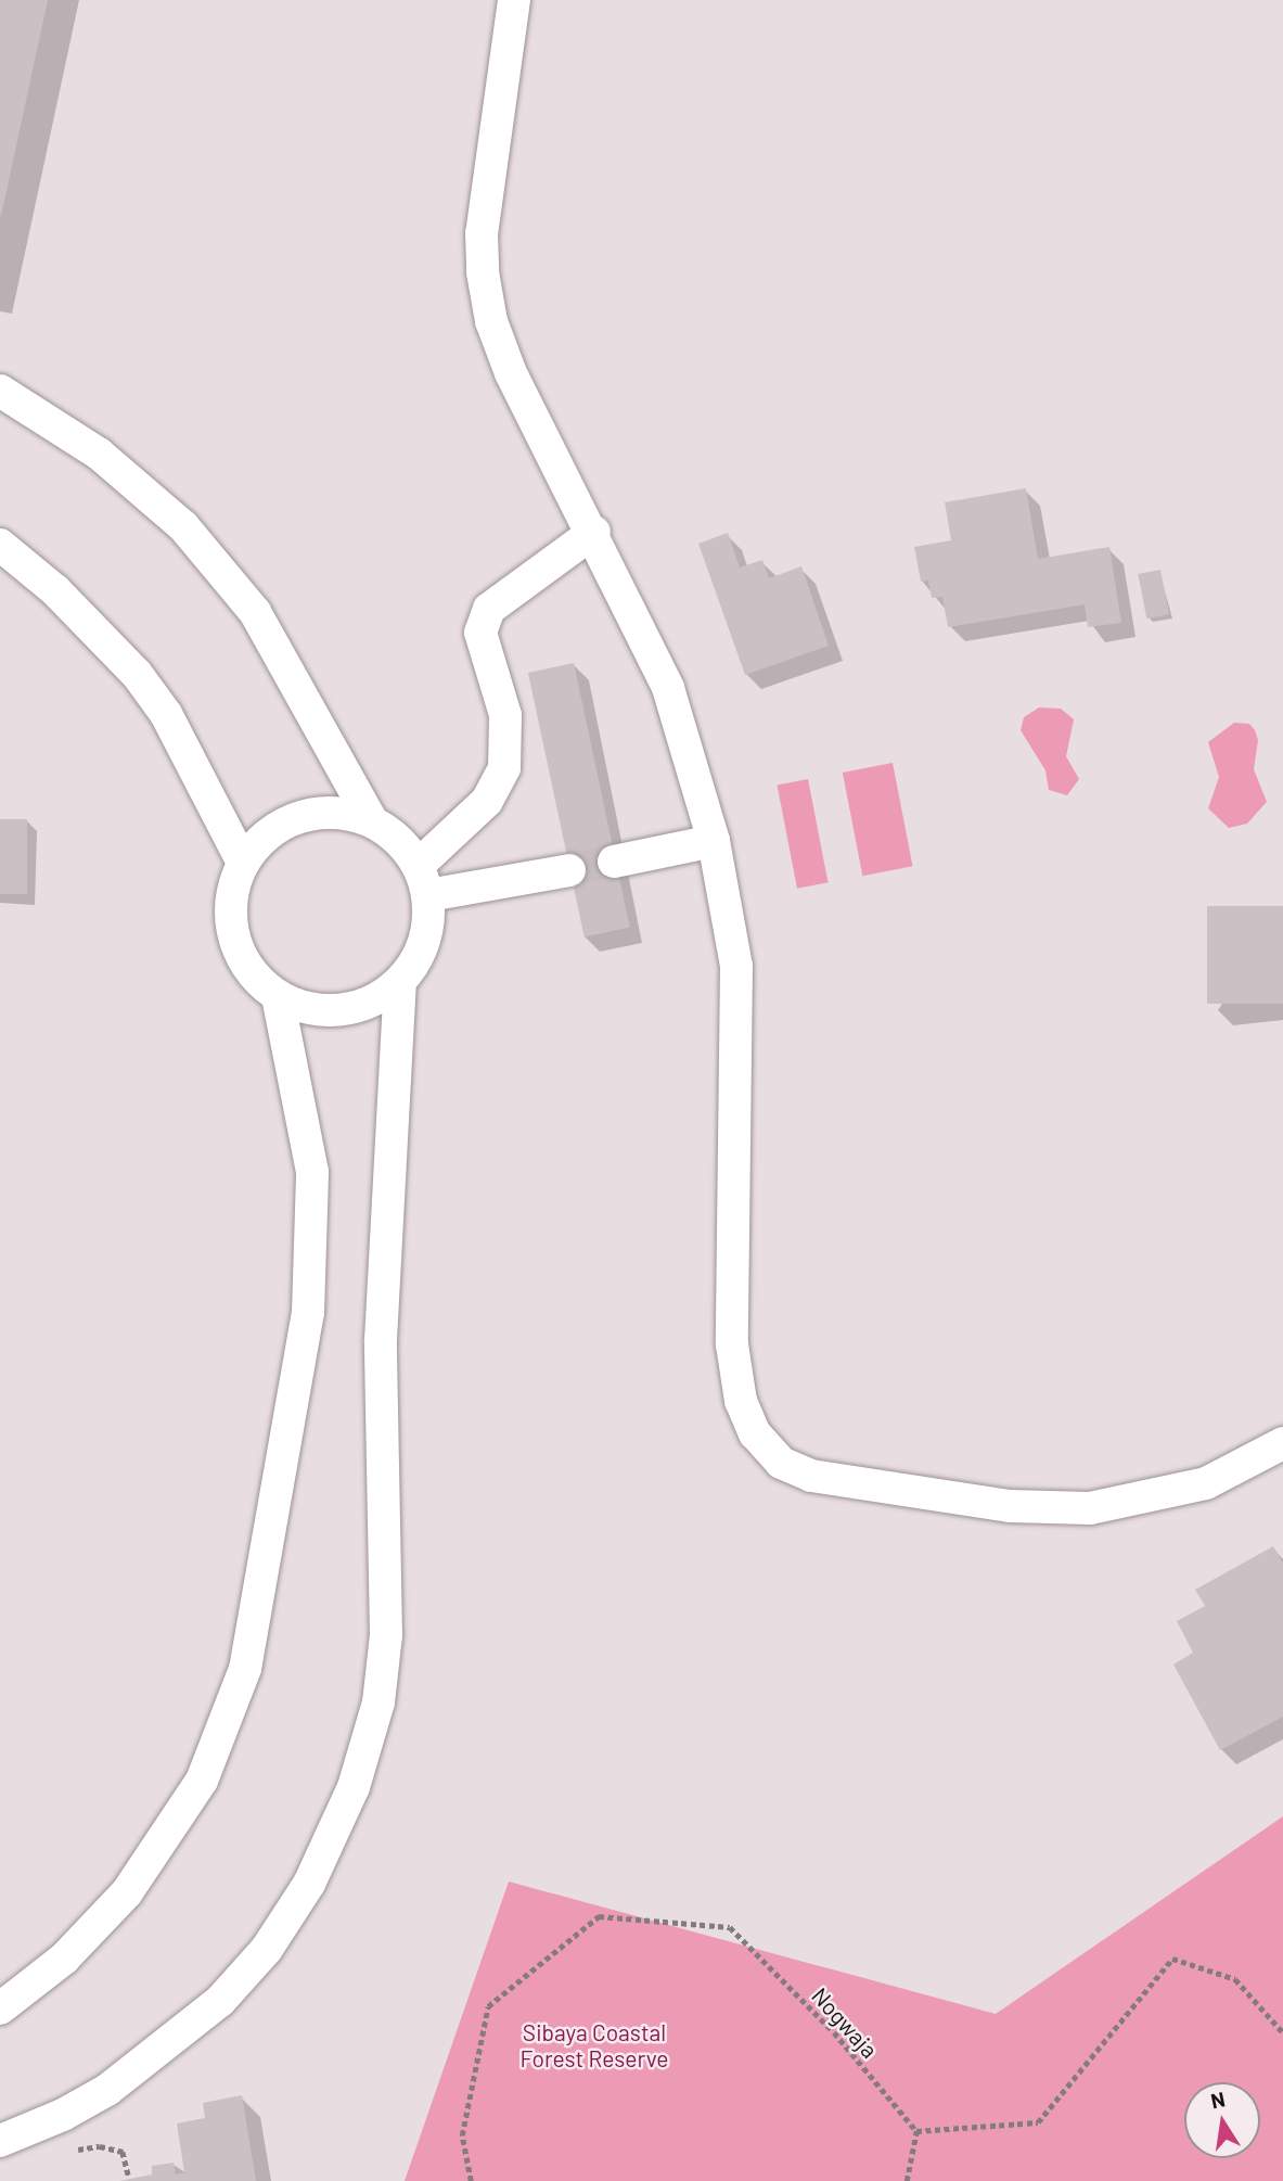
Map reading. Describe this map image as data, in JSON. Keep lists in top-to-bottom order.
{
  "streets": {
    "path": ["Nogwaja"]
  },
  "parks": ["Sibaya Coastal Forest Reserve"],
  "north": "top"
}
